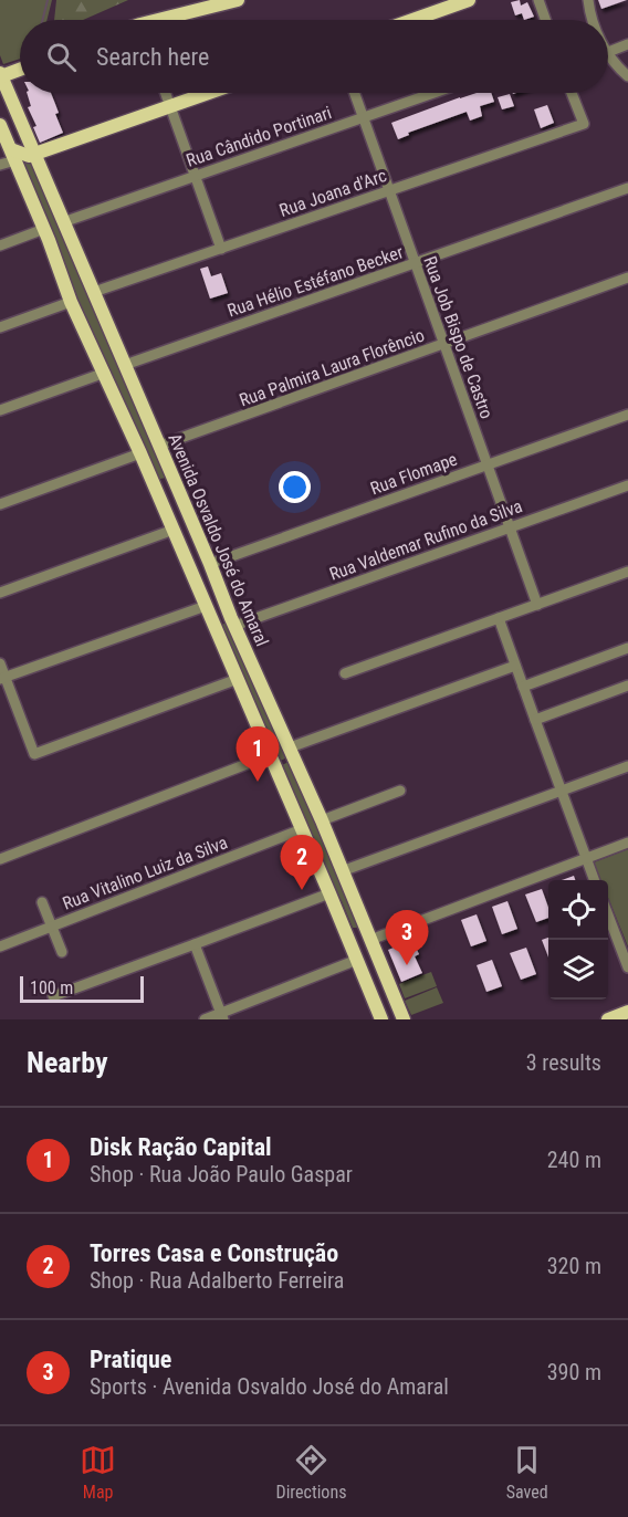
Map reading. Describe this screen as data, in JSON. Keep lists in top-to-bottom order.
{
  "streets": {
    "main road": ["Avenida Osvaldo José do Amaral"],
    "street": [
      "Rua Cândido Portinari",
      "Rua Joana d'Arc",
      "Rua Hélio Estéfano Becker",
      "Rua Job Bispo de Castro",
      "Rua Palmira Laura Florêncio",
      "Rua Flomape",
      "Rua Valdemar Rufino da Silva",
      "Rua Vitalino Luiz da Silva"
    ]
  },
  "crossings": [
    ["Rua Cândido Portinari", "Rua Job Bispo de Castro"],
    ["Rua Cândido Portinari", "Avenida Osvaldo José do Amaral"],
    ["Rua Joana d'Arc", "Rua Job Bispo de Castro"],
    ["Rua Joana d'Arc", "Avenida Osvaldo José do Amaral"],
    ["Rua Hélio Estéfano Becker", "Rua Job Bispo de Castro"],
    ["Rua Hélio Estéfano Becker", "Avenida Osvaldo José do Amaral"],
    ["Rua Job Bispo de Castro", "Rua Palmira Laura Florêncio"],
    ["Rua Job Bispo de Castro", "Rua Flomape"],
    ["Rua Job Bispo de Castro", "Rua Valdemar Rufino da Silva"],
    ["Rua Palmira Laura Florêncio", "Avenida Osvaldo José do Amaral"],
    ["Rua Flomape", "Avenida Osvaldo José do Amaral"],
    ["Avenida Osvaldo José do Amaral", "Rua Valdemar Rufino da Silva"],
    ["Avenida Osvaldo José do Amaral", "Rua Vitalino Luiz da Silva"]
  ],
  "scale_bar": "100 m",
  "page": {
    "search": "Search here",
    "pins": ["1", "2", "3"],
    "scale": "100 m",
    "heading": ["Nearby", "3 results"],
    "list": [
      {
        "mark": "1",
        "name": "Disk Ração Capital",
        "note": "Shop · Rua João Paulo Gaspar",
        "value": "240 m"
      },
      {
        "mark": "2",
        "name": "Torres Casa e Construção",
        "note": "Shop · Rua Adalberto Ferreira",
        "value": "320 m"
      },
      {
        "mark": "3",
        "name": "Pratique",
        "note": "Sports · Avenida Osvaldo José do Amaral",
        "value": "390 m"
      }
    ],
    "nav": ["Map", "Directions", "Saved"]
  }
}
